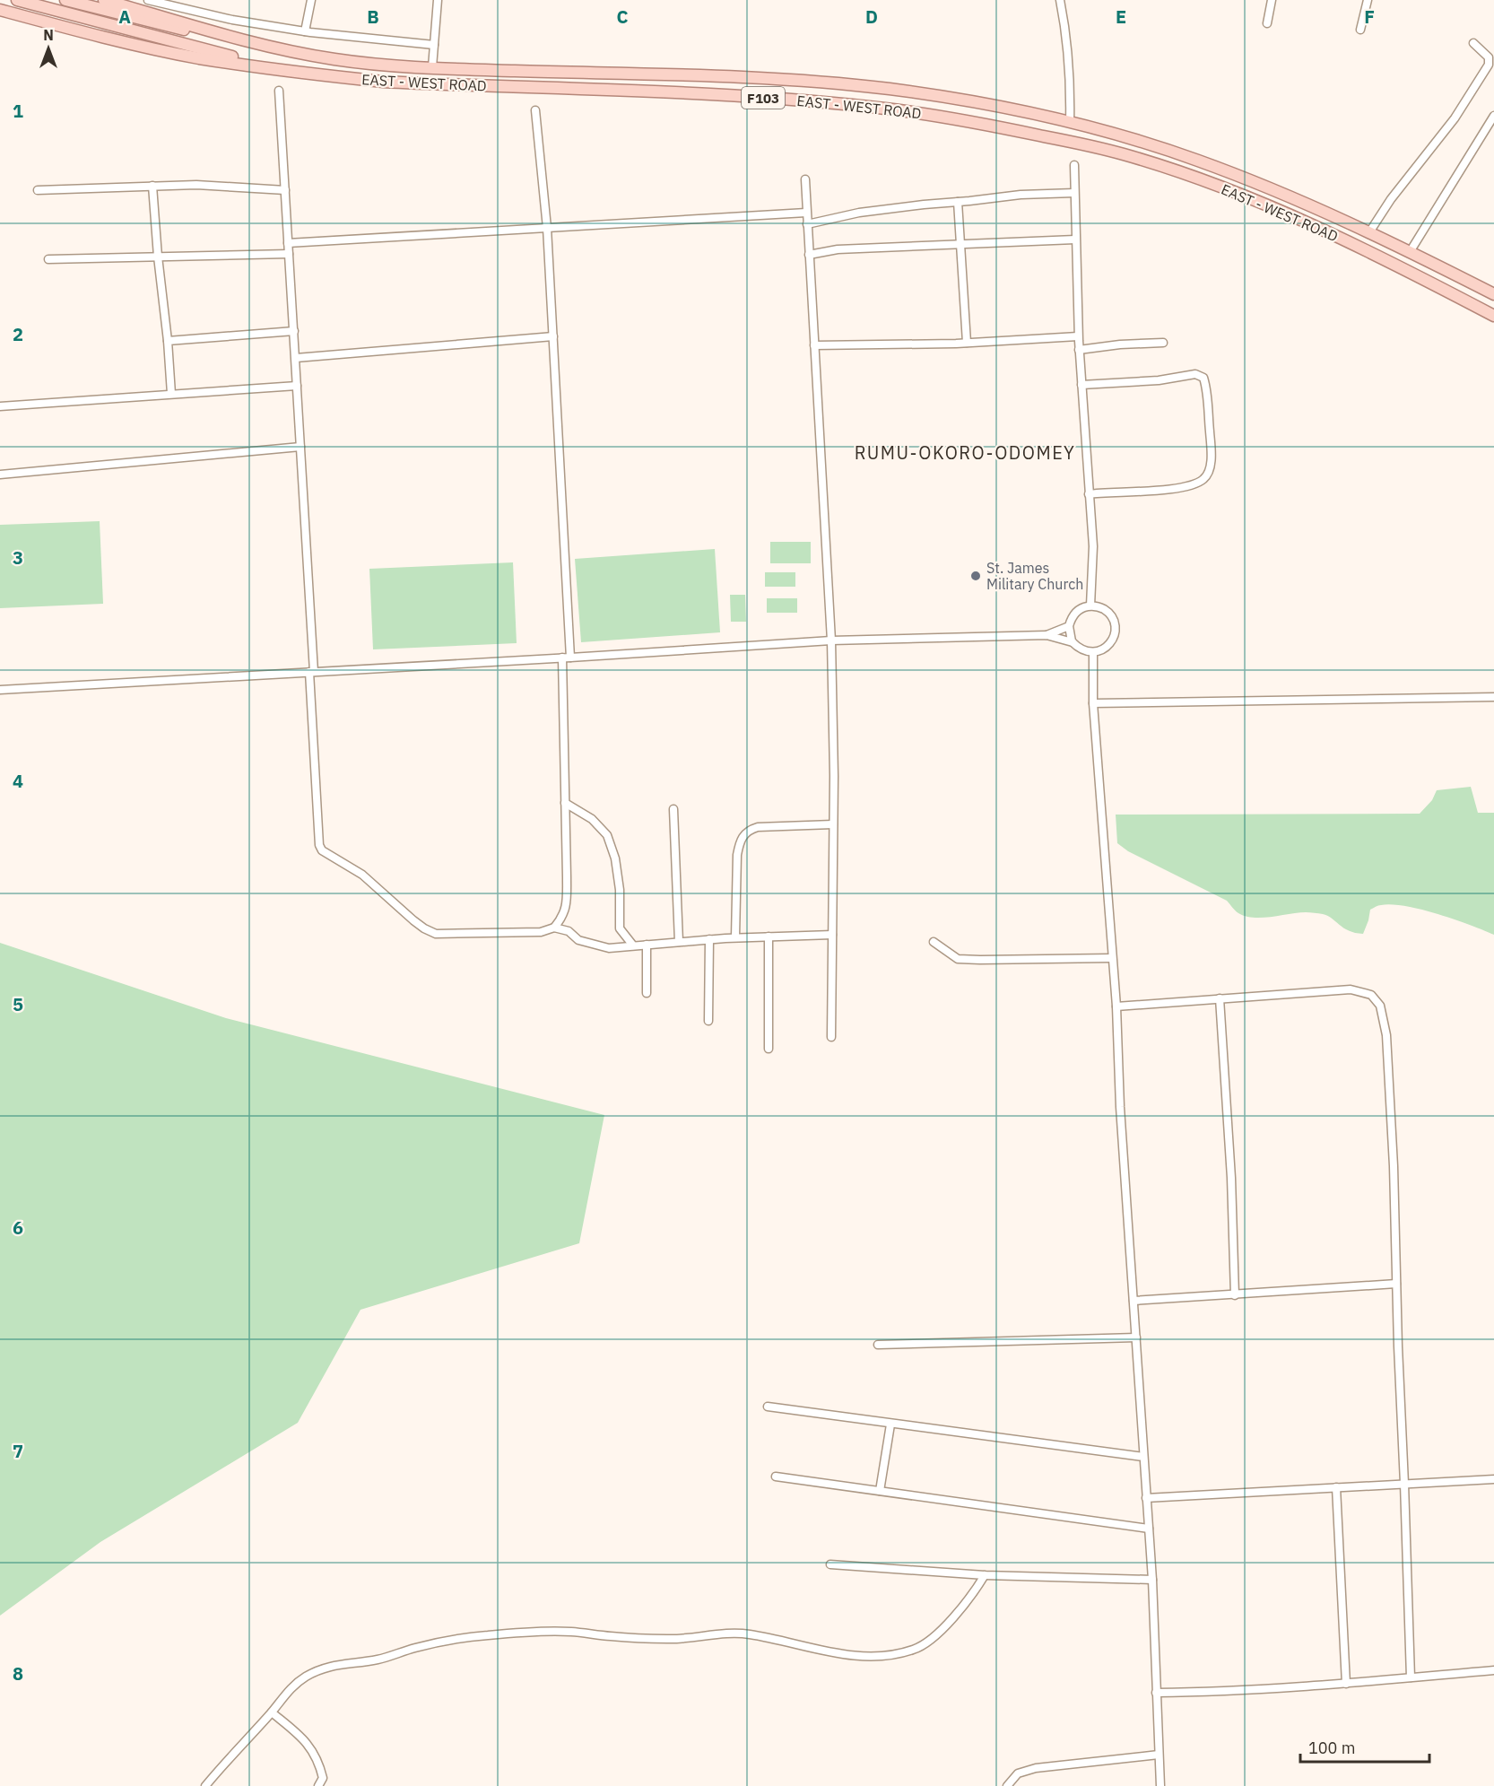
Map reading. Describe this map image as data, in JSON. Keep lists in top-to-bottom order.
{
  "streets": {
    "main road": ["EAST - WEST ROAD", "F103"]
  },
  "districts": ["RUMU-OKORO-ODOMEY"],
  "places": ["St. James Military Church"],
  "scale_bar": "100 m",
  "north": "top",
  "grid": {
    "columns": [
      "A",
      "B",
      "C",
      "D",
      "E",
      "F"
    ],
    "rows": [
      "1",
      "2",
      "3",
      "4",
      "5",
      "6",
      "7",
      "8"
    ]
  }
}
